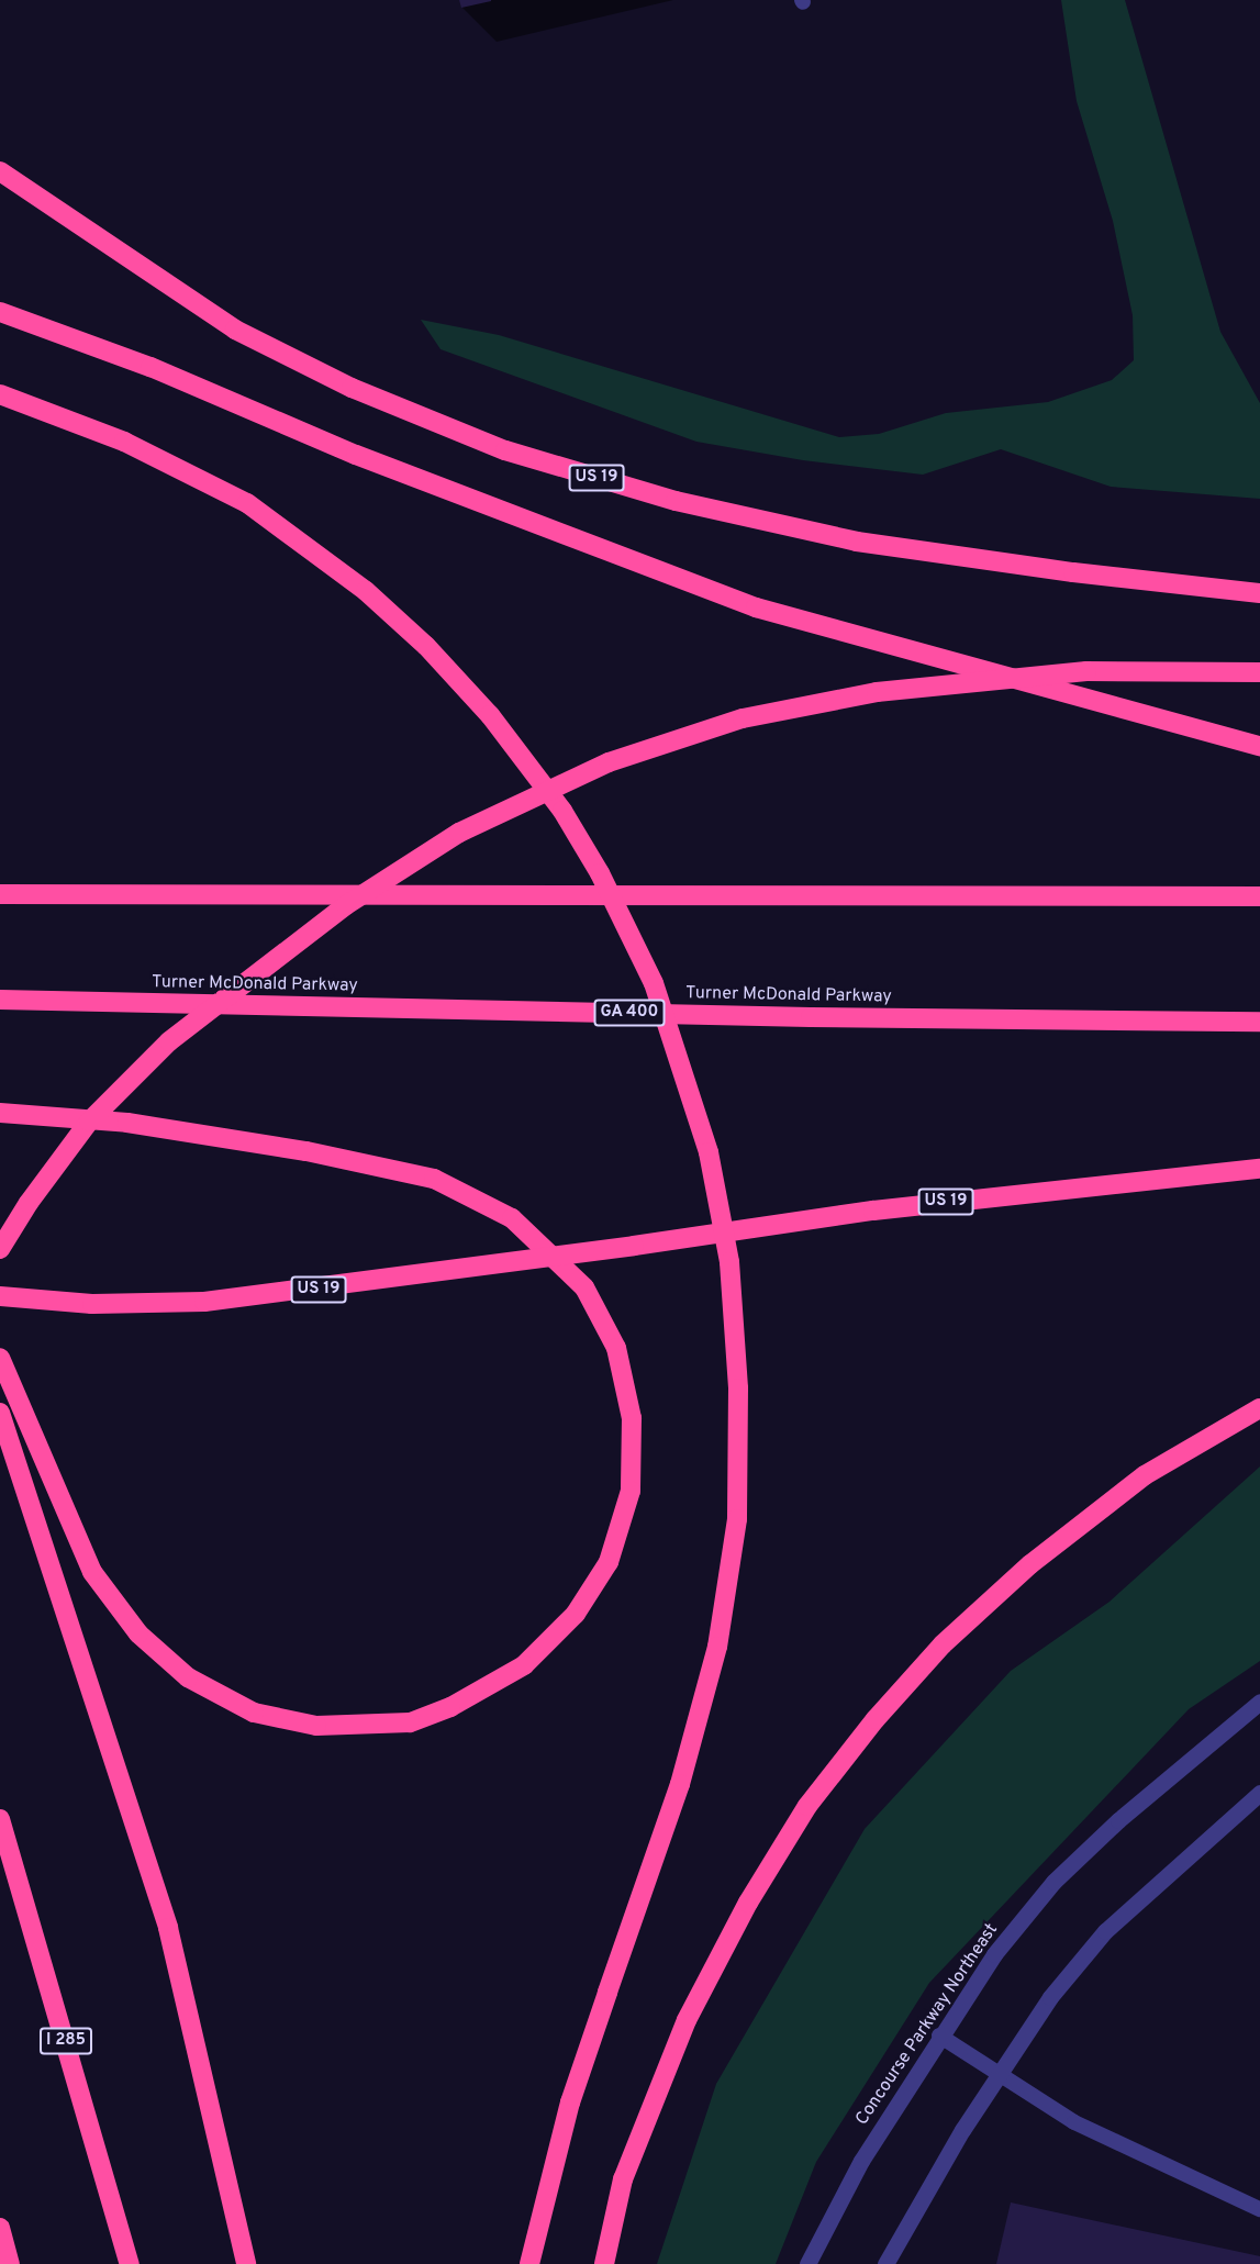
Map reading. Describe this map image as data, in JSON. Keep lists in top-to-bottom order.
{
  "streets": {
    "highway": [
      "US 19",
      "Turner McDonald Parkway",
      "GA 400",
      "I 285"
    ],
    "street": ["Concourse Parkway Northeast"]
  }
}
